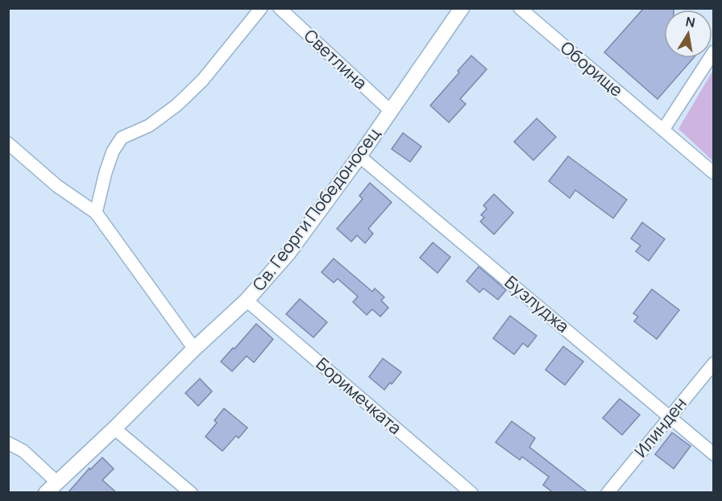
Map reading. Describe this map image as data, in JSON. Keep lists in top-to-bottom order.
{
  "streets": {
    "street": [
      "Светлина",
      "Оборище",
      "Св. Георги Победоносец",
      "Бузлуджа",
      "Боримечката",
      "Илинден"
    ]
  },
  "crossings": [
    ["Светлина", "Св. Георги Победоносец"],
    ["Св. Георги Победоносец", "Бузлуджа"],
    ["Св. Георги Победоносец", "Боримечката"],
    ["Бузлуджа", "Илинден"]
  ],
  "north": "top"
}
